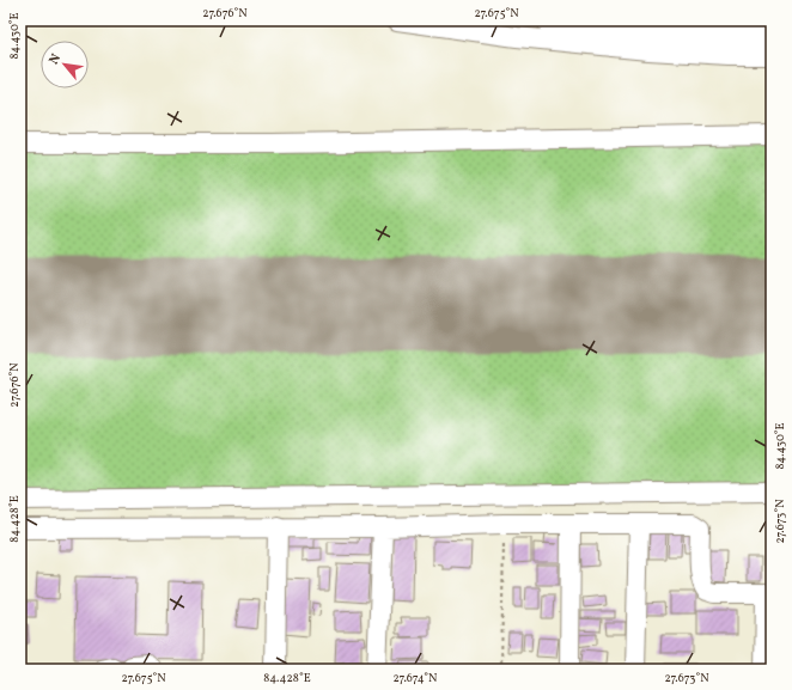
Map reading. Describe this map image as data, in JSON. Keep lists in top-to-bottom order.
{
  "north": "top left",
  "coordinates": [
    "27.676°N",
    "27.675°N",
    "84.430°E",
    "84.428°E",
    "27.673°N",
    "27.674°N"
  ]
}
